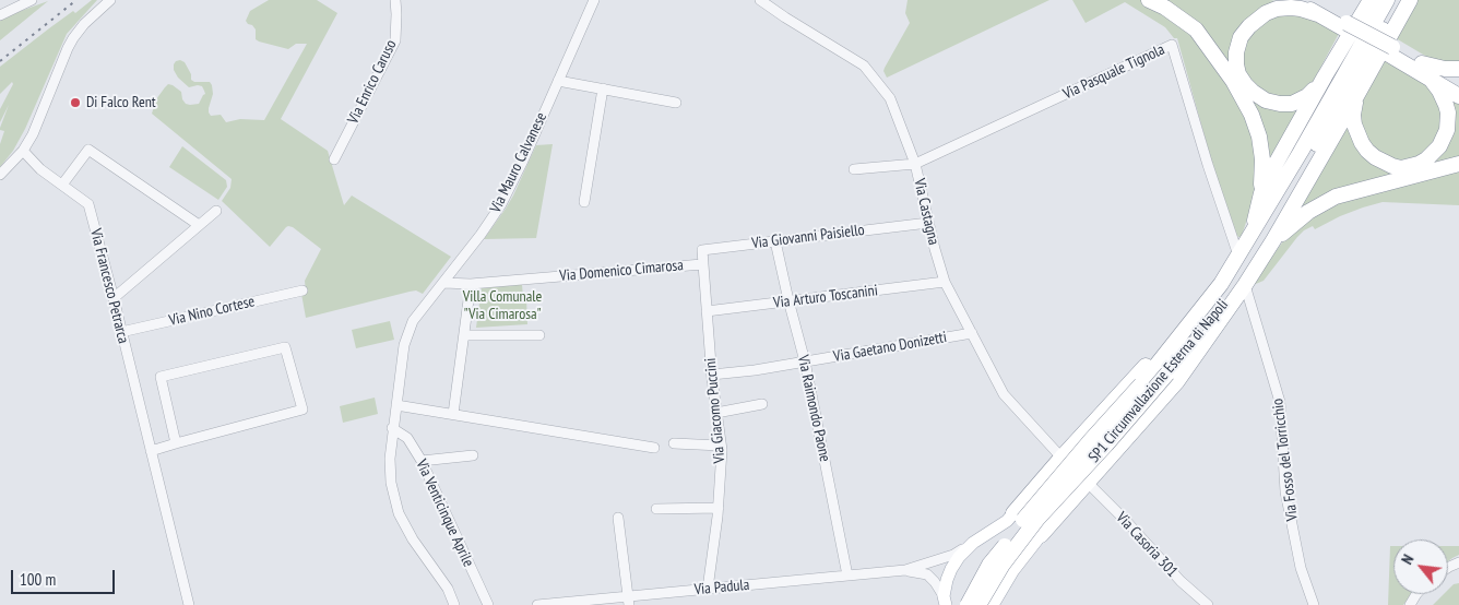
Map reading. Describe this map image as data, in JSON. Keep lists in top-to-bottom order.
{
  "streets": {
    "highway": ["SP1 Circumvallazione Esterna di Napoli"],
    "street": [
      "Via Pasquale Tignola",
      "Via Enrico Caruso",
      "Via Mauro Calvanese",
      "Via Castagna",
      "Via Giovanni Paisiello",
      "Via Domenico Cimarosa",
      "Via Francesco Petrarca",
      "Via Arturo Toscanini",
      "Via Nino Cortese",
      "Via Gaetano Donizetti",
      "Via Raimondo Paone",
      "Via Giacomo Puccini",
      "Via Fosso del Torricchio",
      "Via Venticinque Aprile",
      "Via Casoria 301",
      "Via Padula"
    ]
  },
  "crossings": [
    ["Via Pasquale Tignola", "Via Castagna"],
    ["Via Pasquale Tignola", "SP1 Circumvallazione Esterna di Napoli"],
    ["Via Mauro Calvanese", "Via Domenico Cimarosa"],
    ["Via Mauro Calvanese", "Via Venticinque Aprile"],
    ["Via Castagna", "Via Giovanni Paisiello"],
    ["Via Castagna", "Via Arturo Toscanini"],
    ["Via Castagna", "Via Gaetano Donizetti"],
    ["Via Giovanni Paisiello", "Via Domenico Cimarosa"],
    ["Via Giovanni Paisiello", "Via Raimondo Paone"],
    ["Via Giovanni Paisiello", "Via Giacomo Puccini"],
    ["Via Domenico Cimarosa", "Via Giacomo Puccini"],
    ["Via Francesco Petrarca", "Via Nino Cortese"],
    ["Via Arturo Toscanini", "Via Raimondo Paone"],
    ["Via Arturo Toscanini", "Via Giacomo Puccini"],
    ["Via Gaetano Donizetti", "Via Raimondo Paone"],
    ["Via Gaetano Donizetti", "Via Giacomo Puccini"],
    ["Via Raimondo Paone", "Via Padula"],
    ["Via Giacomo Puccini", "Via Padula"]
  ],
  "parks": ["Villa Comunale \"Via Cimarosa\""],
  "places": ["Di Falco Rent"],
  "scale_bar": "100 m",
  "north": "top left"
}
